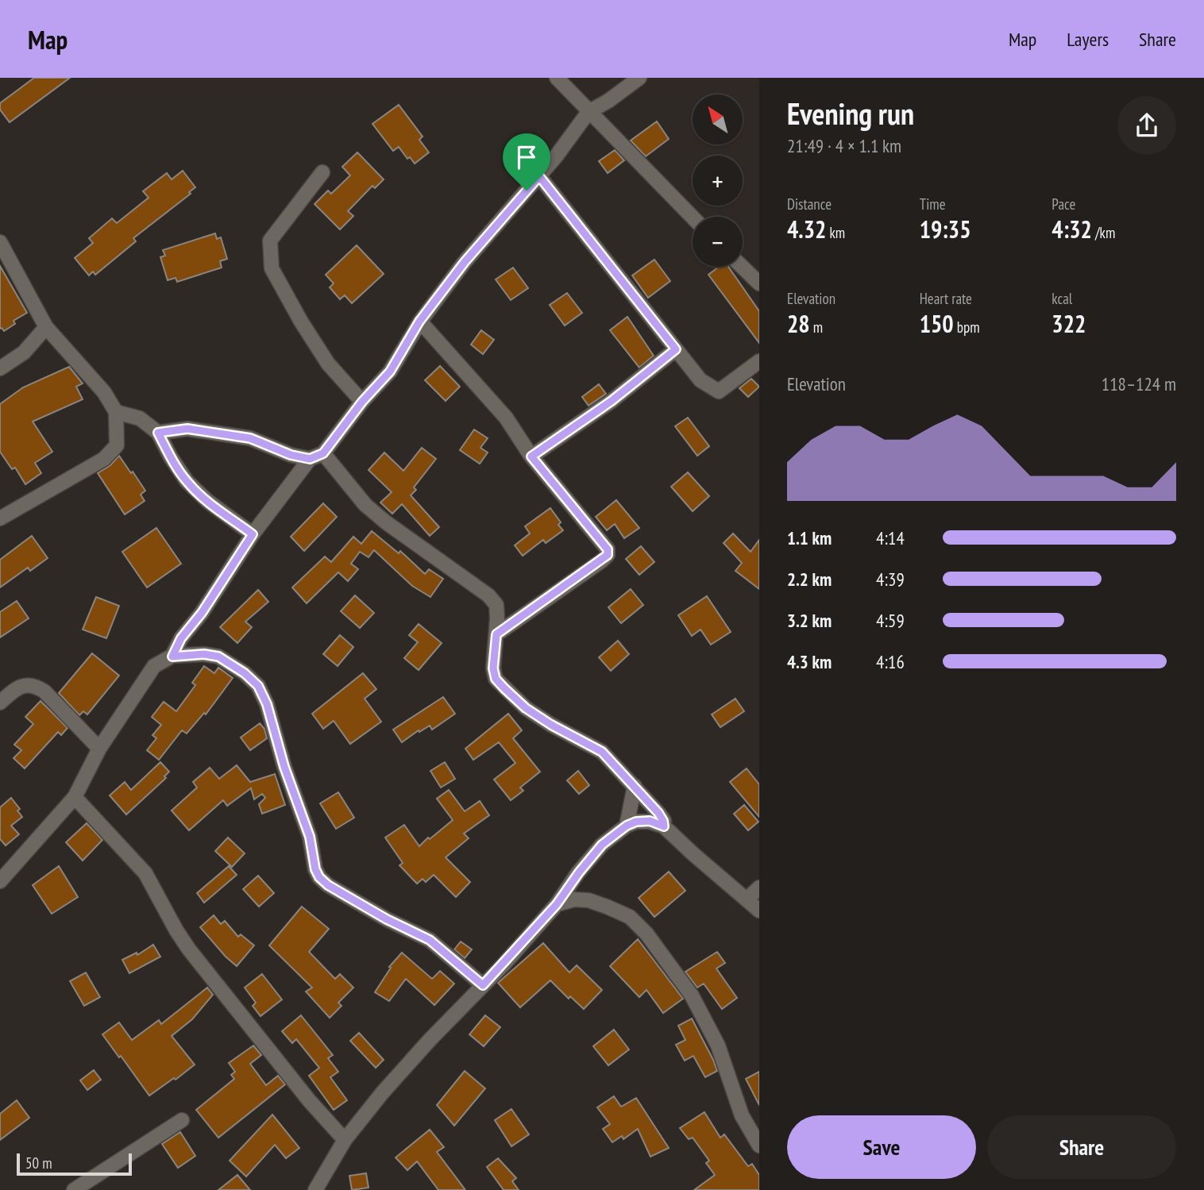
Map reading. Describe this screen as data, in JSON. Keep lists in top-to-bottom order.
{
  "scale_bar": "50 m",
  "north": "top left",
  "page": {
    "header": "Map",
    "nav": ["Map", "Layers", "Share"],
    "heading": ["Evening run", "21:49 · 4 × 1.1 km"],
    "map_buttons": ["+", "−"],
    "stats": [
      ["Distance", "4.32 km"],
      ["Time", "19:35"],
      ["Pace", "4:32 /km"],
      ["Elevation", "28 m"],
      ["Heart rate", "150 bpm"],
      ["kcal", "322"]
    ],
    "chart": ["Elevation", "118–124 m"],
    "list": [
      {
        "name": "1.1 km",
        "note": "4:14"
      },
      {
        "name": "2.2 km",
        "note": "4:39"
      },
      {
        "name": "3.2 km",
        "note": "4:59"
      },
      {
        "name": "4.3 km",
        "note": "4:16"
      }
    ],
    "buttons": ["Save", "Share"],
    "scale": "50 m"
  }
}
